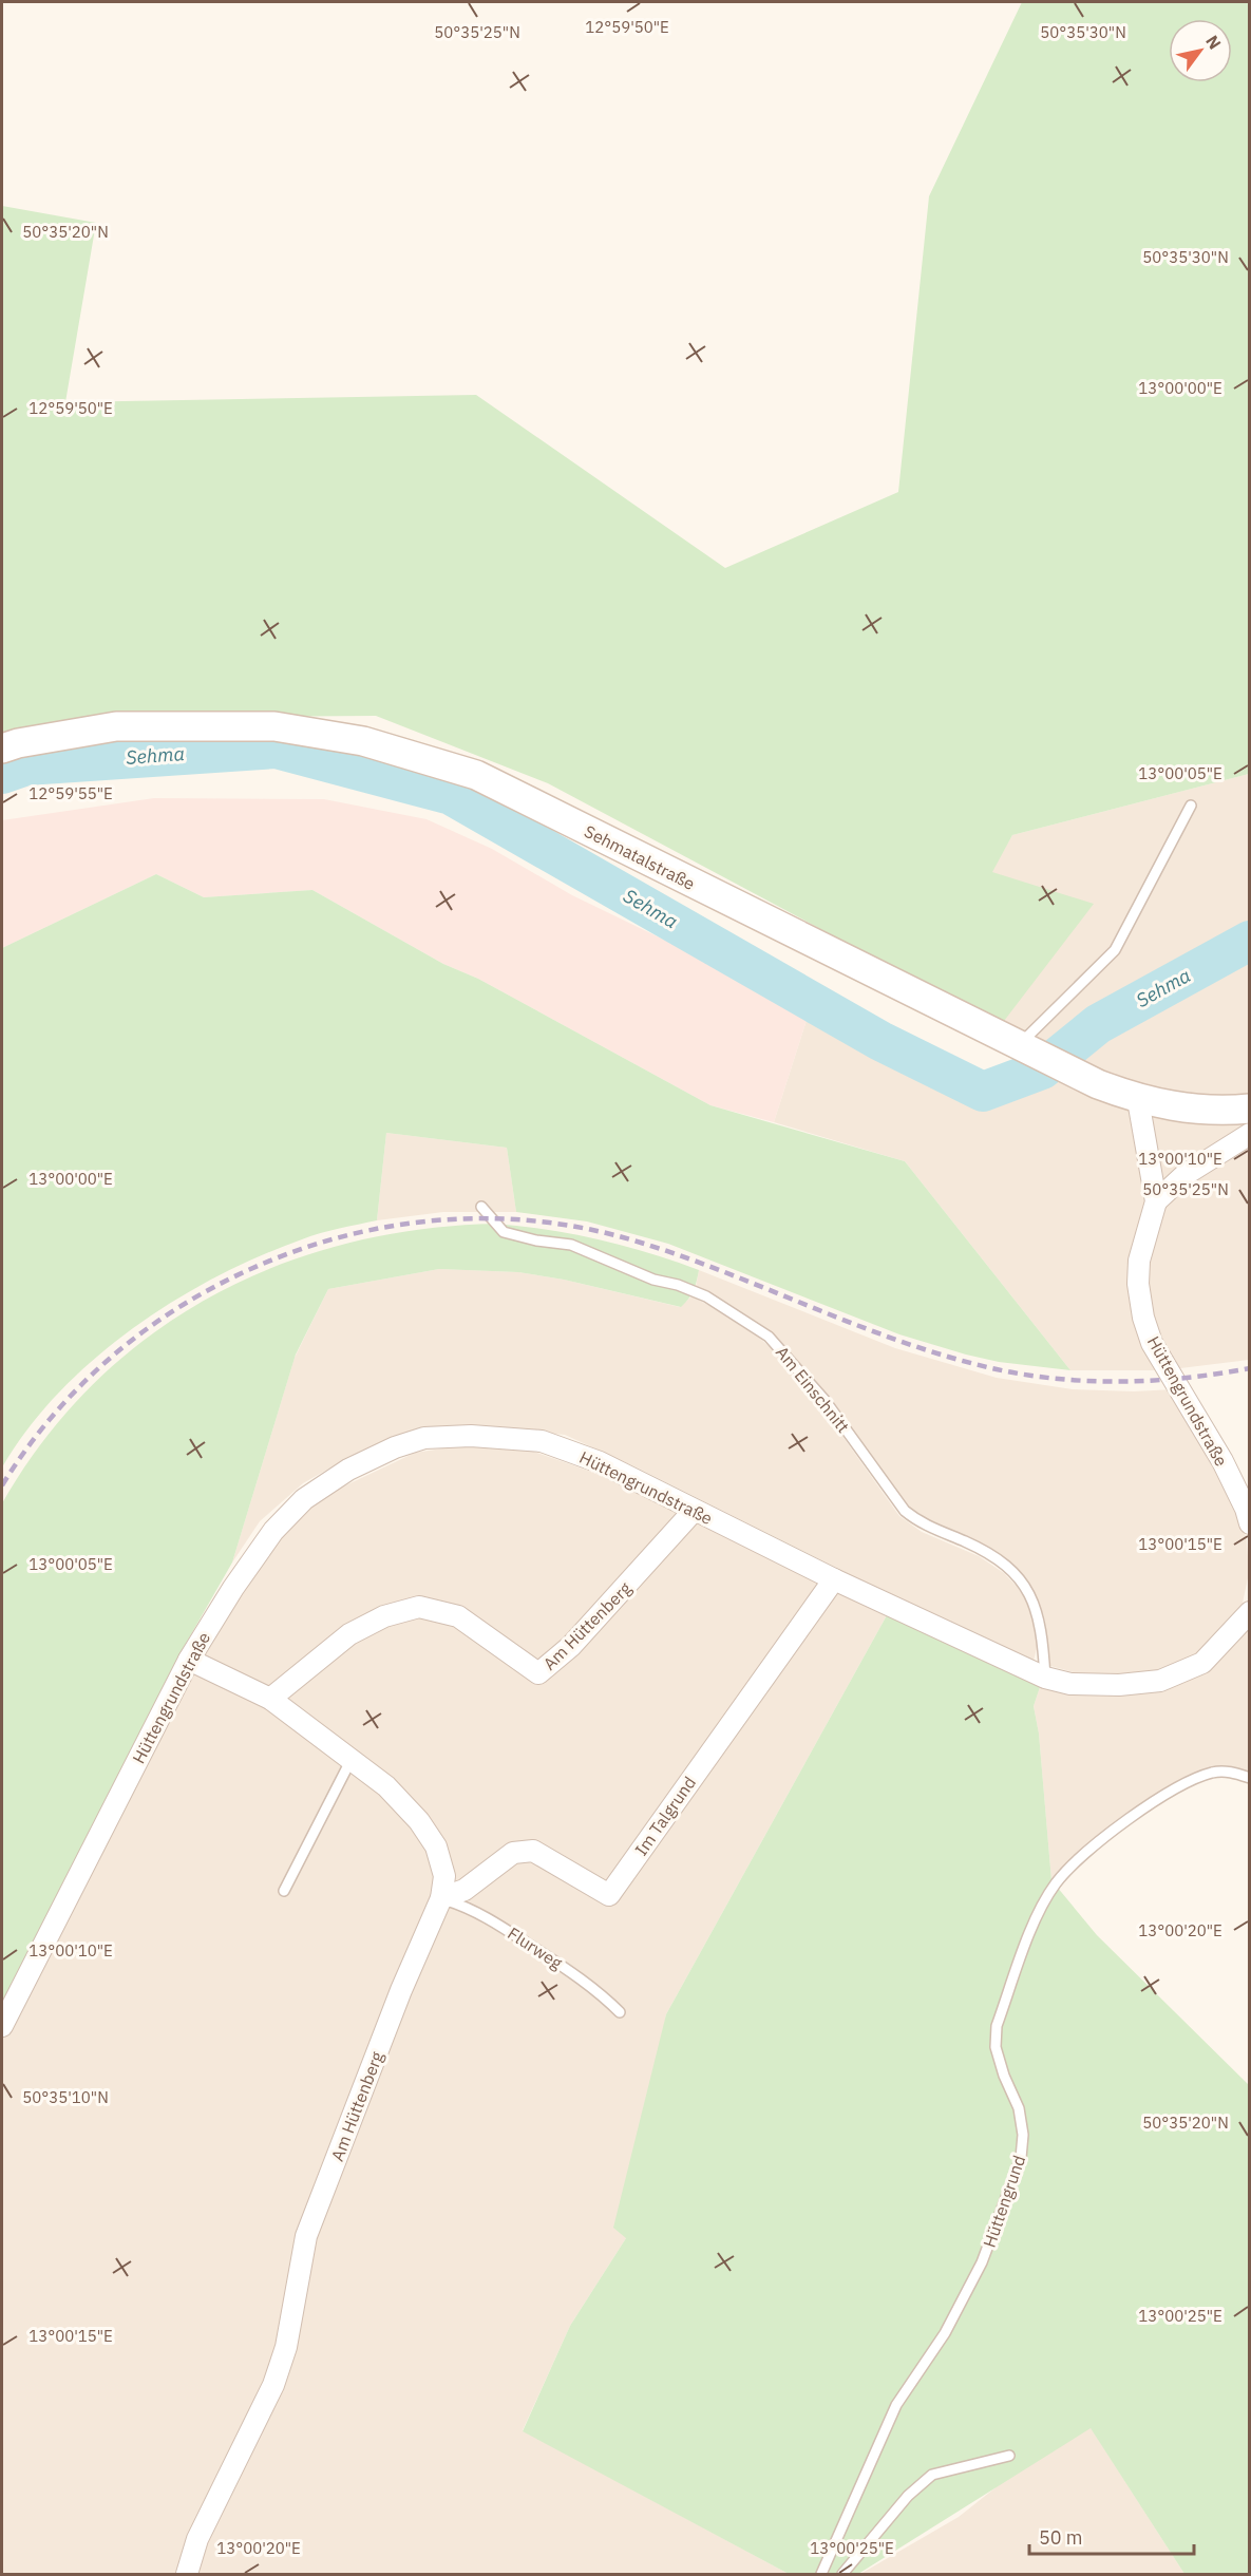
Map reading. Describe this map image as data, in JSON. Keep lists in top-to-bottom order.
{
  "streets": {
    "main road": ["Sehmatalstraße"],
    "street": ["Hüttengrundstraße", "Am Hüttenberg", "Im Talgrund"],
    "lane": ["Am Einschnitt", "Flurweg", "Hüttengrund"]
  },
  "crossings": [
    ["Sehmatalstraße", "Hüttengrundstraße"],
    ["Am Einschnitt", "Hüttengrundstraße"],
    ["Hüttengrundstraße", "Am Hüttenberg"],
    ["Hüttengrundstraße", "Im Talgrund"],
    ["Am Hüttenberg", "Im Talgrund"],
    ["Am Hüttenberg", "Flurweg"],
    ["Im Talgrund", "Flurweg"]
  ],
  "water": ["Sehma"],
  "scale_bar": "50 m",
  "north": "top right",
  "coordinates": [
    "12°59'50\"E",
    "50°35'25\"N",
    "50°35'30\"N",
    "50°35'20\"N",
    "13°00'00\"E",
    "13°00'05\"E",
    "12°59'55\"E",
    "13°00'10\"E",
    "13°00'15\"E",
    "13°00'20\"E",
    "50°35'10\"N",
    "13°00'25\"E"
  ]
}
